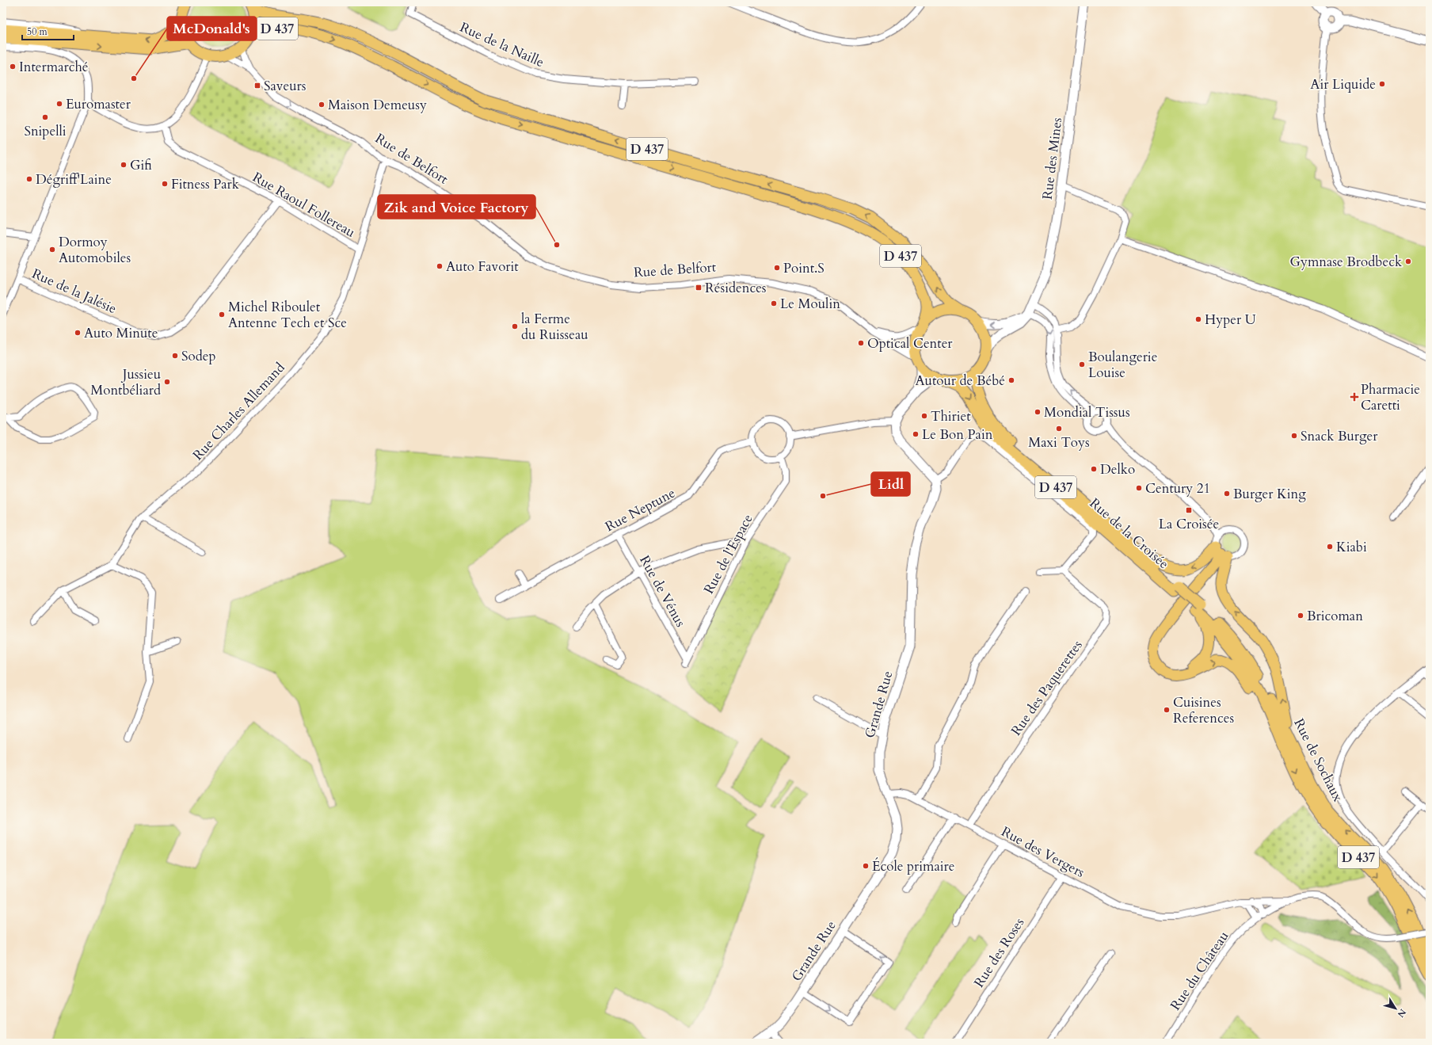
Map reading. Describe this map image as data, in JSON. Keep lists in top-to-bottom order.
{
  "streets": {
    "main road": ["D 437", "Rue de la Croisée", "Rue de Sochaux"],
    "street": [
      "Rue de la Naille",
      "Rue de Belfort",
      "Rue des Mines",
      "Rue Raoul Follereau",
      "Rue de la Jalésie",
      "Rue Charles Allemand",
      "Rue Neptune",
      "Rue de l'Espace",
      "Rue de Vénus",
      "Rue des Paquerettes",
      "Grande Rue",
      "Rue des Vergers",
      "Rue des Roses",
      "Rue du Château"
    ]
  },
  "crossings": [
    ["D 437", "Rue des Mines"],
    ["D 437", "Rue de la Croisée"],
    ["D 437", "Rue de Sochaux"],
    ["Rue de Belfort", "Rue Charles Allemand"],
    ["Rue des Mines", "Rue de la Croisée"],
    ["Rue Raoul Follereau", "Rue de la Jalésie"],
    ["Rue Raoul Follereau", "Rue Charles Allemand"],
    ["Rue Neptune", "Rue de l'Espace"],
    ["Rue Neptune", "Rue de Vénus"],
    ["Rue de l'Espace", "Rue de Vénus"],
    ["Rue des Paquerettes", "Rue des Vergers"],
    ["Grande Rue", "Rue des Vergers"],
    ["Rue des Vergers", "Rue des Roses"],
    ["Rue des Vergers", "Rue du Château"]
  ],
  "places": {
    "other": [
      "Intermarché",
      "McDonald's",
      "Air Liquide",
      "Euromaster",
      "Maison Demeusy",
      "Snipelli",
      "Gifi",
      "Dégriff'Laine",
      "Fitness Park",
      "Zik and Voice Factory",
      "Dormoy Automobiles",
      "Gymnase Brodbeck",
      "Auto Favorit",
      "Point.S",
      "Le Moulin",
      "Michel Riboulet Antenne Tech et Sce",
      "Hyper U",
      "la Ferme du Ruisseau",
      "Auto Minute",
      "Optical Center",
      "Sodep",
      "Boulangerie Louise",
      "Autour de Bébé",
      "Jussieu Montbéliard",
      "Mondial Tissus",
      "Thiriet",
      "Maxi Toys",
      "Le Bon Pain",
      "Snack Burger",
      "Delko",
      "Century 21",
      "Burger King",
      "Lidl",
      "Kiabi",
      "Bricoman",
      "Cuisines References",
      "École primaire"
    ],
    "transit": ["Saveurs", "Résidences", "La Croisée"],
    "health": ["Pharmacie Caretti"]
  },
  "scale_bar": "50 m",
  "north": "bottom right"
}
